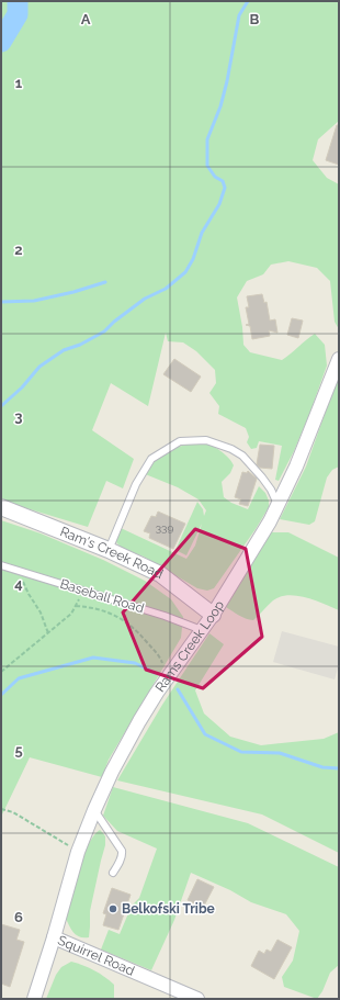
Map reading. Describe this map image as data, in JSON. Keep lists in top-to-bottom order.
{
  "streets": {
    "street": ["Ram's Creek Road", "Rams Creek Loop", "Squirrel Road"],
    "lane": ["Baseball Road"]
  },
  "crossings": [
    ["Ram's Creek Road", "Rams Creek Loop"],
    ["Baseball Road", "Rams Creek Loop"],
    ["Rams Creek Loop", "Squirrel Road"]
  ],
  "places": ["Belkofski Tribe"],
  "house_numbers": ["339"],
  "grid": {
    "columns": ["A", "B"],
    "rows": [
      "1",
      "2",
      "3",
      "4",
      "5",
      "6"
    ]
  }
}
